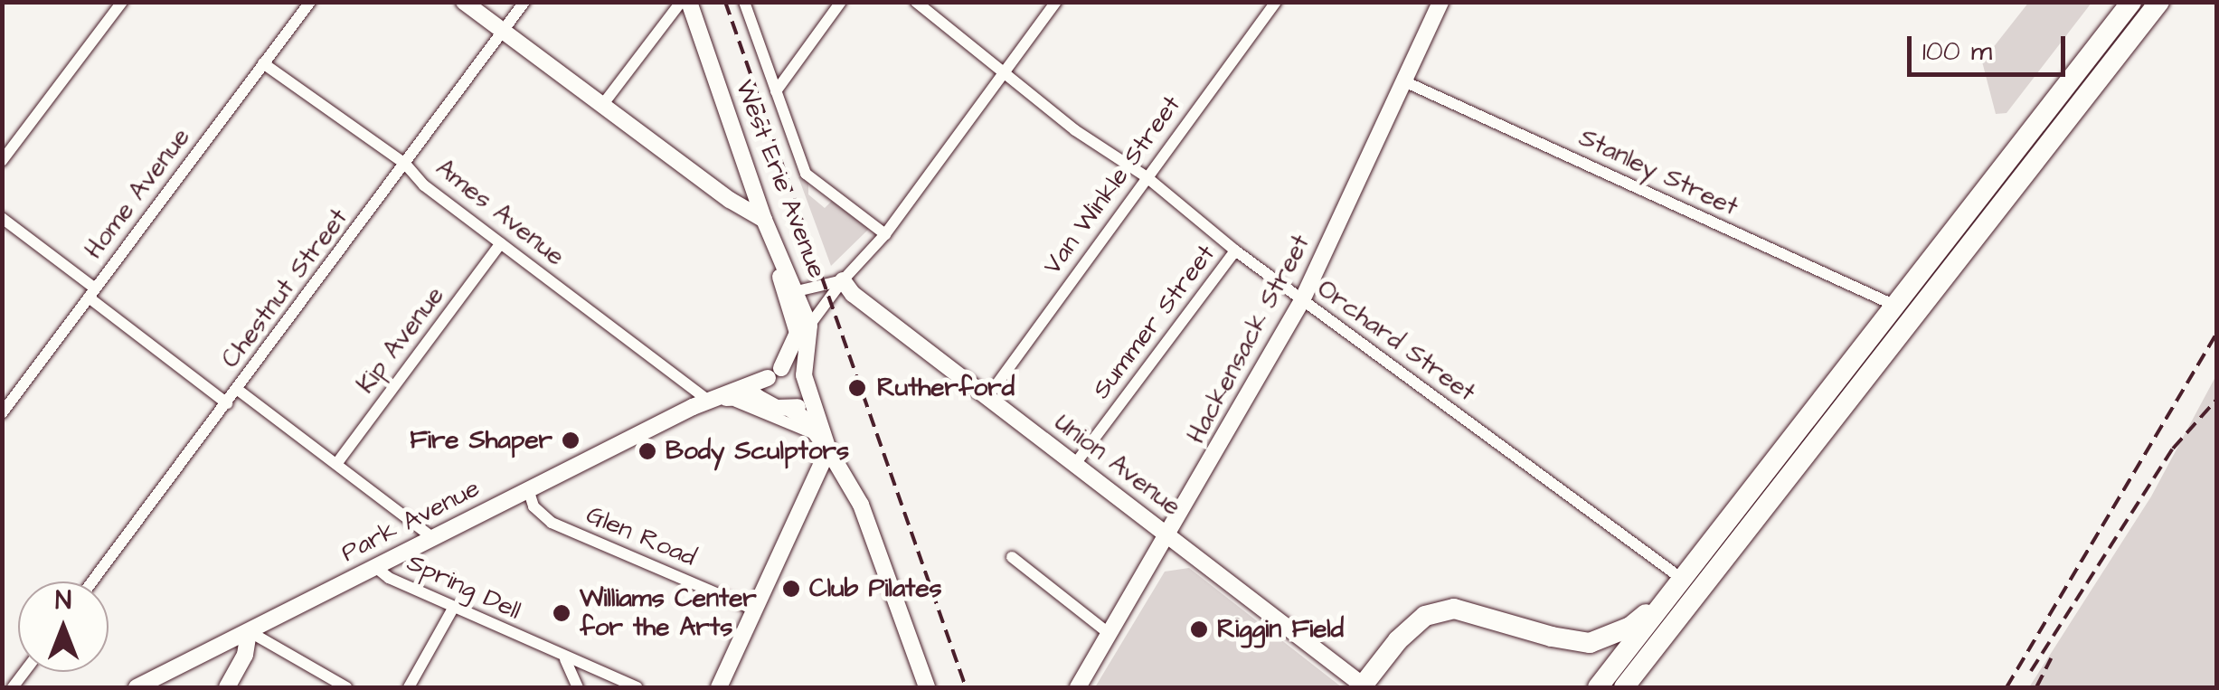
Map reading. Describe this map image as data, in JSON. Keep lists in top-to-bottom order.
{
  "streets": {
    "street": [
      "Stanley Street",
      "West Erie Avenue",
      "Van Winkle Street",
      "Home Avenue",
      "Ames Avenue",
      "Chestnut Street",
      "Summer Street",
      "Hackensack Street",
      "Kip Avenue",
      "Orchard Street",
      "Union Avenue",
      "Park Avenue",
      "Glen Road",
      "Spring Dell"
    ]
  },
  "crossings": [
    ["Stanley Street", "Hackensack Street"],
    ["West Erie Avenue", "Park Avenue"],
    ["Van Winkle Street", "Orchard Street"],
    ["Van Winkle Street", "Union Avenue"],
    ["Home Avenue", "Ames Avenue"],
    ["Ames Avenue", "Chestnut Street"],
    ["Ames Avenue", "Kip Avenue"],
    ["Ames Avenue", "Park Avenue"],
    ["Summer Street", "Orchard Street"],
    ["Summer Street", "Union Avenue"],
    ["Hackensack Street", "Orchard Street"],
    ["Hackensack Street", "Union Avenue"],
    ["Park Avenue", "Glen Road"],
    ["Park Avenue", "Spring Dell"]
  ],
  "places": [
    "Rutherford",
    "Fire Shaper",
    "Body Sculptors",
    "Club Pilates",
    "Williams Center for the Arts",
    "Riggin Field"
  ],
  "scale_bar": "100 m",
  "north": "top"
}
